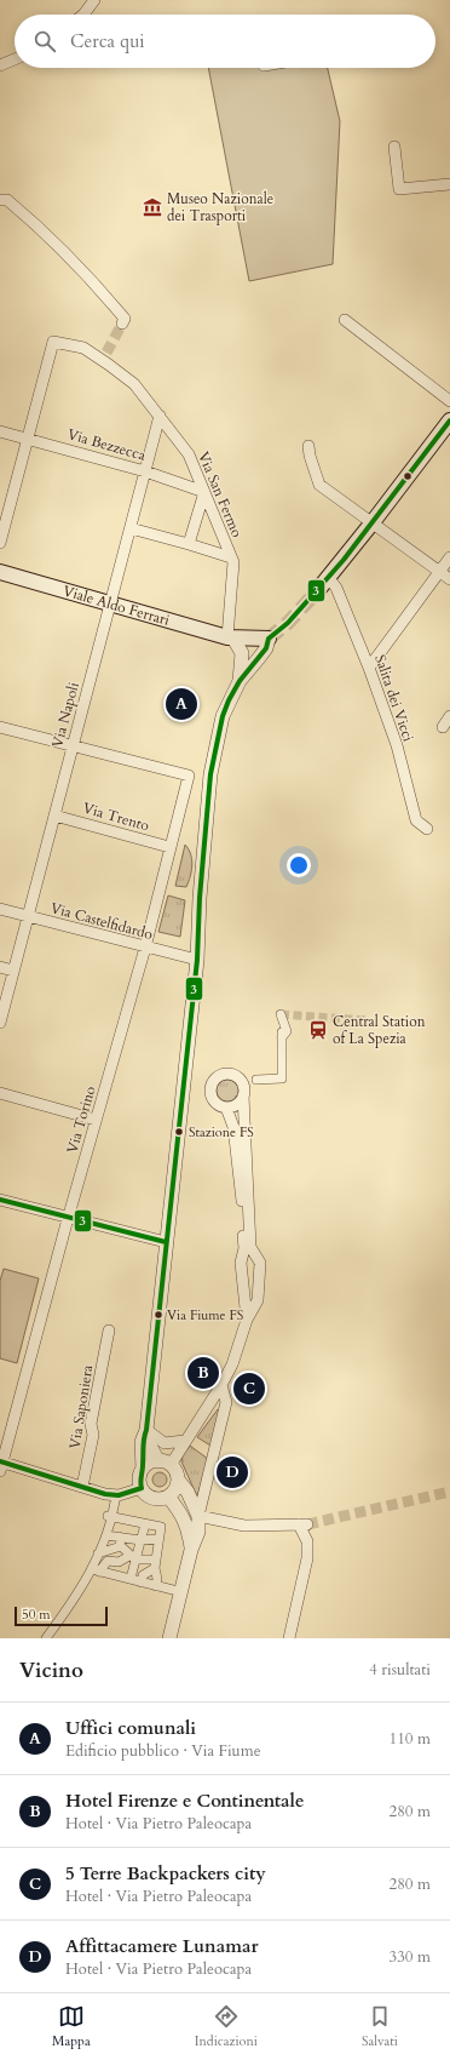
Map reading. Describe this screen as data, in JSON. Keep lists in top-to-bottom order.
{
  "streets": {
    "main road": ["Viale Aldo Ferrari"],
    "street": [
      "Via Bezzecca",
      "Via San Fermo",
      "Salita dei Vicci",
      "Via Napoli",
      "Via Trento",
      "Via Castelfidardo",
      "Via Torino",
      "Via Saponiera"
    ]
  },
  "crossings": [
    ["Via Bezzecca", "Via San Fermo"],
    ["Via Bezzecca", "Via Napoli"],
    ["Via San Fermo", "Viale Aldo Ferrari"],
    ["Via San Fermo", "Via Napoli"],
    ["Viale Aldo Ferrari", "Via Napoli"],
    ["Via Napoli", "Via Trento"],
    ["Via Napoli", "Via Castelfidardo"],
    ["Via Napoli", "Via Torino"],
    ["Via Trento", "Via Torino"],
    ["Via Castelfidardo", "Via Torino"]
  ],
  "places": {
    "museum": ["Museo Nazionale dei Trasporti"],
    "station": ["Central Station of La Spezia"],
    "other": ["Stazione FS", "Via Fiume FS"]
  },
  "lines": ["transit line 3"],
  "scale_bar": "50 m",
  "page": {
    "search": "Cerca qui",
    "pins": [
      "A",
      "B",
      "C",
      "D"
    ],
    "scale": "50 m",
    "heading": ["Vicino", "4 risultati"],
    "list": [
      {
        "mark": "A",
        "name": "Uffici comunali",
        "note": "Edificio pubblico · Via Fiume",
        "value": "110 m"
      },
      {
        "mark": "B",
        "name": "Hotel Firenze e Continentale",
        "note": "Hotel · Via Pietro Paleocapa",
        "value": "280 m"
      },
      {
        "mark": "C",
        "name": "5 Terre Backpackers city",
        "note": "Hotel · Via Pietro Paleocapa",
        "value": "280 m"
      },
      {
        "mark": "D",
        "name": "Affittacamere Lunamar",
        "note": "Hotel · Via Pietro Paleocapa",
        "value": "330 m"
      }
    ],
    "nav": ["Mappa", "Indicazioni", "Salvati"]
  }
}
